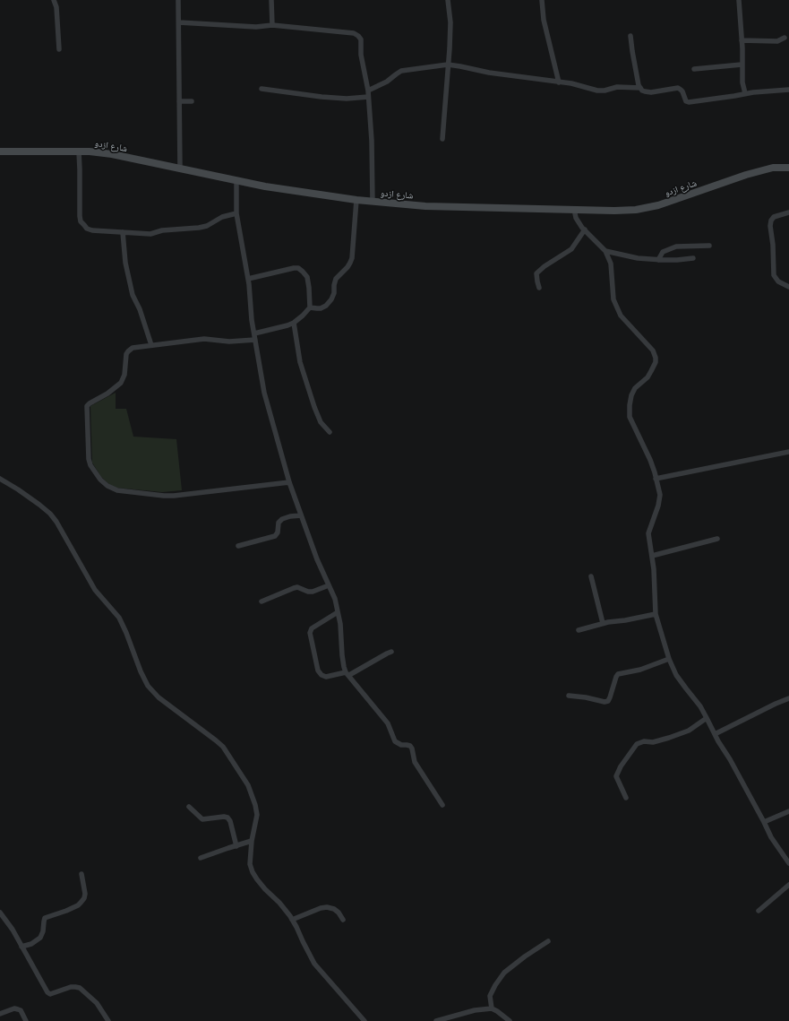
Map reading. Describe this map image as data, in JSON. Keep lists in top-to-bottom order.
{
  "streets": {
    "street": ["شارع ازدو"]
  }
}
